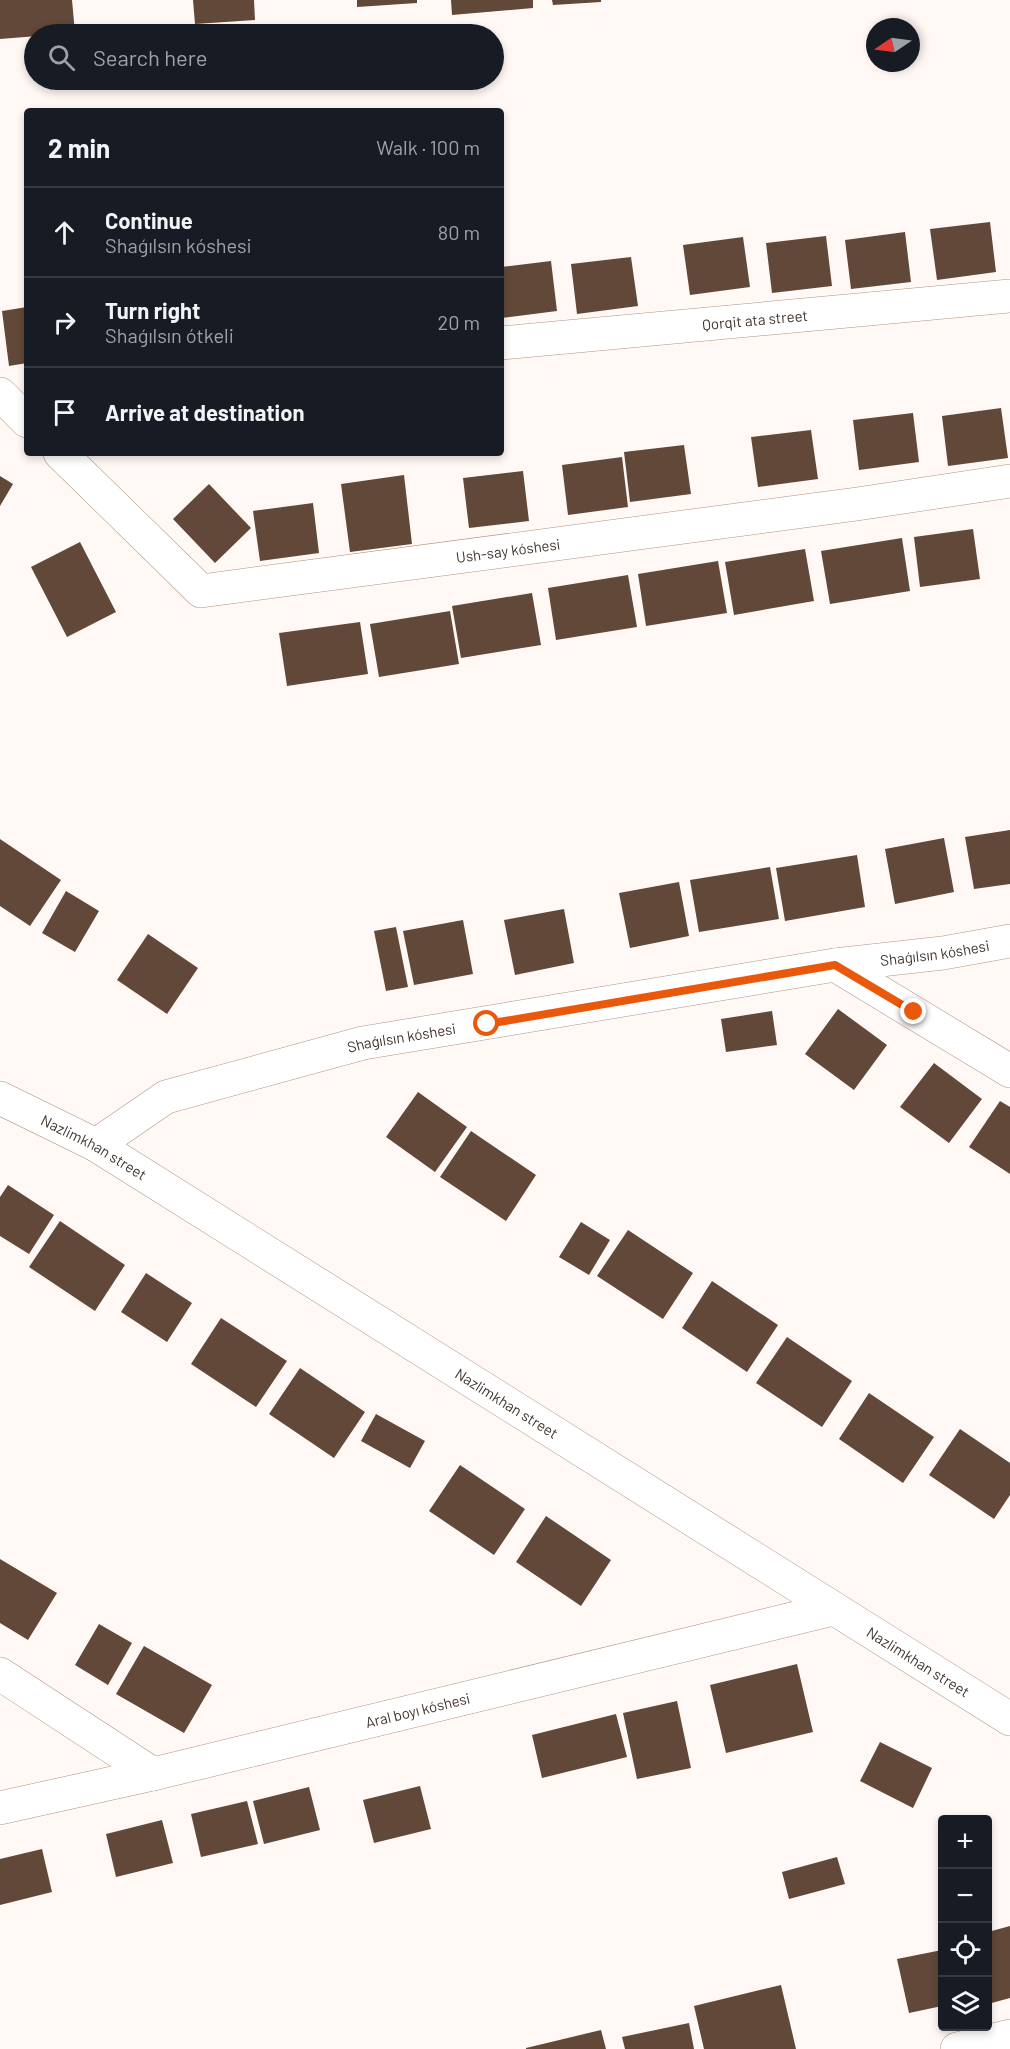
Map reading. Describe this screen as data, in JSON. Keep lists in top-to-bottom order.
{
  "streets": {
    "street": [
      "Qorqit ata street",
      "Ush-say kóshesi",
      "Shaǵılsın kóshesi",
      "Nazlimkhan street",
      "Aral boyı kóshesi"
    ]
  },
  "crossings": [
    ["Shaǵılsın kóshesi", "Nazlimkhan street"],
    ["Nazlimkhan street", "Aral boyı kóshesi"]
  ],
  "north": "left",
  "page": {
    "search": "Search here",
    "heading": ["2 min", "Walk · 100 m"],
    "list": [
      ["Continue", "Shaǵılsın kóshesi", "80 m"],
      ["Turn right", "Shaǵılsın ótkeli", "20 m"],
      "Arrive at destination"
    ],
    "map_buttons": ["+", "−"]
  }
}
